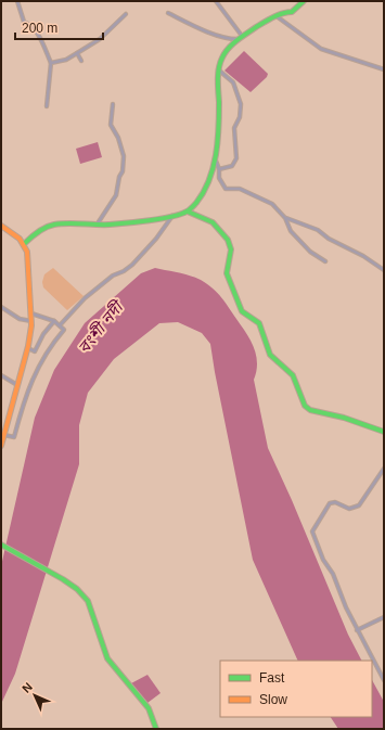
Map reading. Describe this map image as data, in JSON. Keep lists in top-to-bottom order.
{
  "water": ["বংশী নদী"],
  "legend": ["Fast", "Slow"],
  "scale_bar": "200 m",
  "north": "top left"
}
